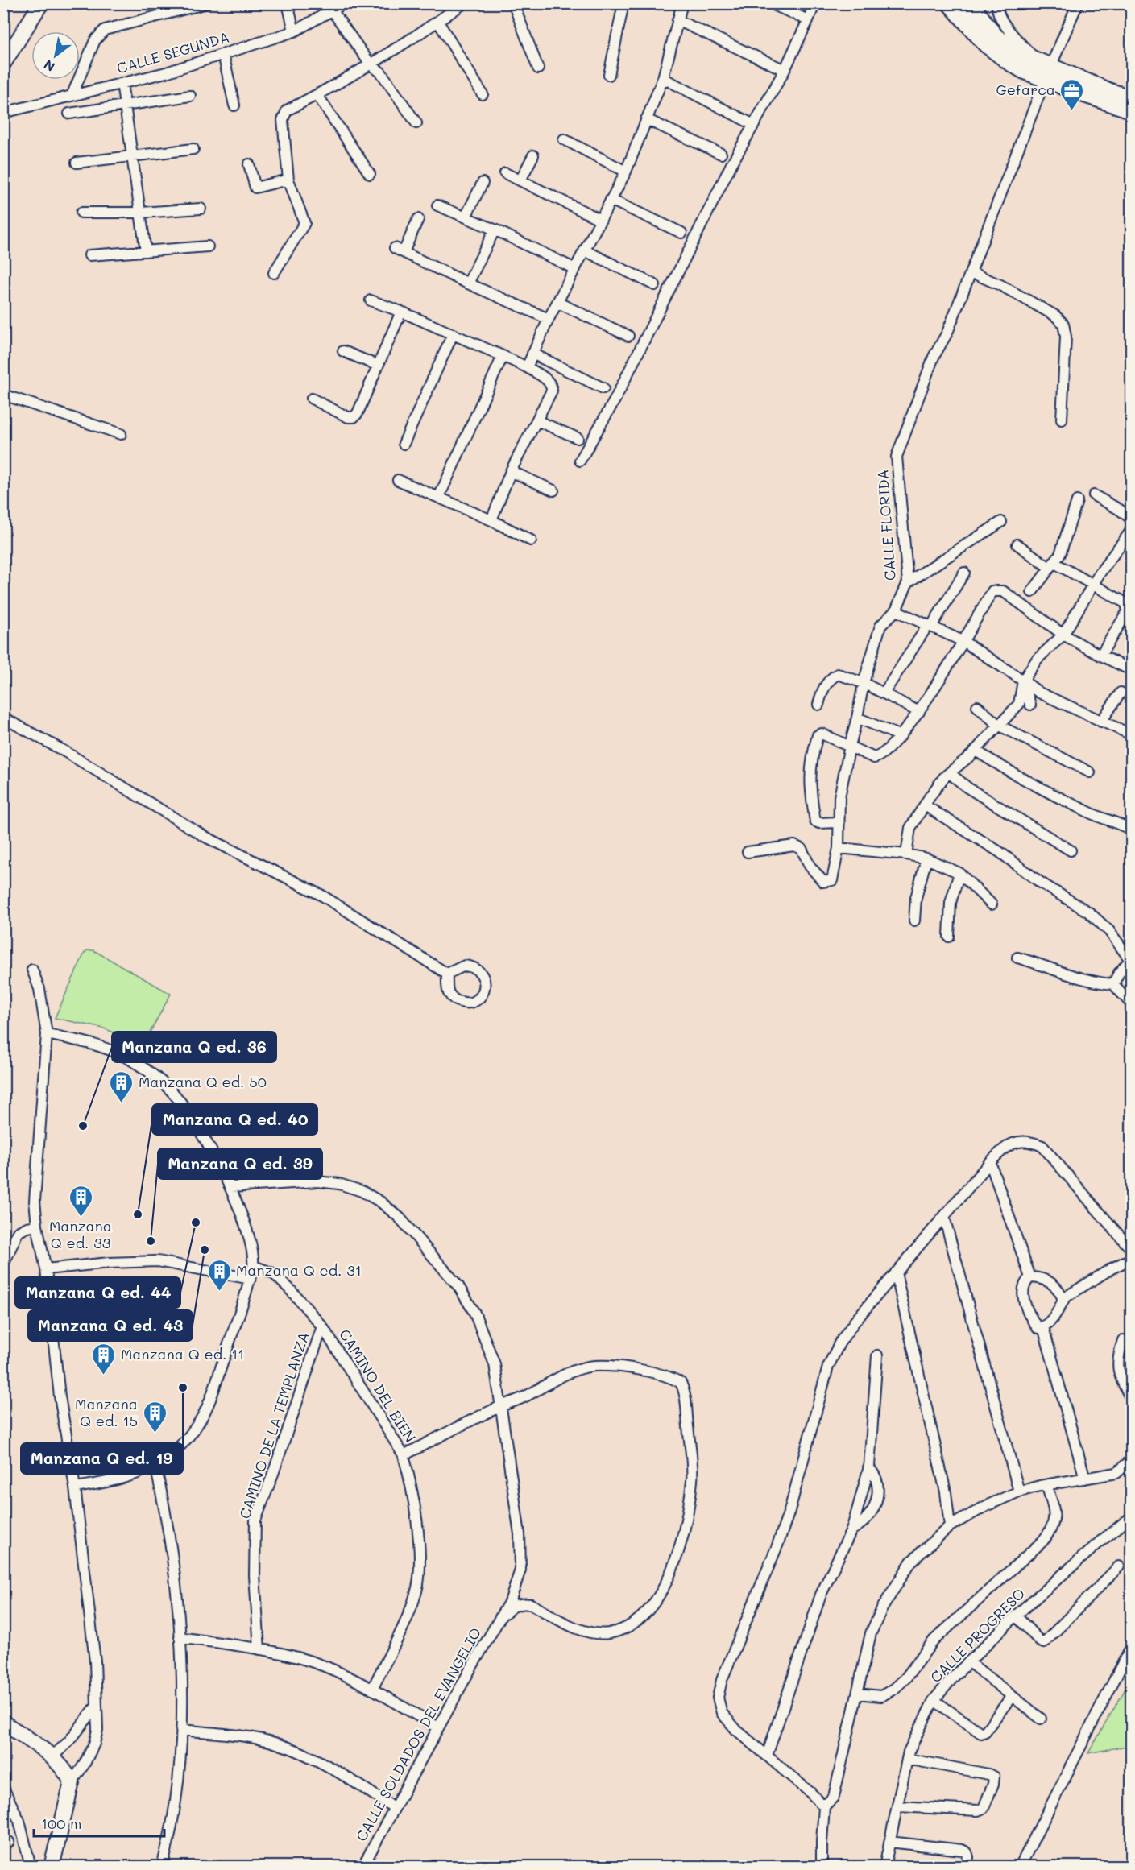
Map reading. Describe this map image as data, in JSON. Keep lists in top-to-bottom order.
{
  "streets": {
    "street": [
      "CALLE SEGUNDA",
      "CALLE FLORIDA",
      "CAMINO DEL BIEN",
      "CAMINO DE LA TEMPLANZA",
      "CALLE PROGRESO",
      "CALLE SOLDADOS DEL EVANGELIO"
    ]
  },
  "crossings": [
    ["CAMINO DEL BIEN", "CAMINO DE LA TEMPLANZA"]
  ],
  "places": {
    "office": ["Gefarca"],
    "building": [
      "Manzana Q ed. 50",
      "Manzana Q ed. 33",
      "Manzana Q ed. 31",
      "Manzana Q ed. 11",
      "Manzana Q ed. 15"
    ],
    "other": [
      "Manzana Q ed. 36",
      "Manzana Q ed. 40",
      "Manzana Q ed. 44",
      "Manzana Q ed. 39",
      "Manzana Q ed. 43",
      "Manzana Q ed. 19"
    ]
  },
  "scale_bar": "100 m",
  "north": "bottom left"
}
